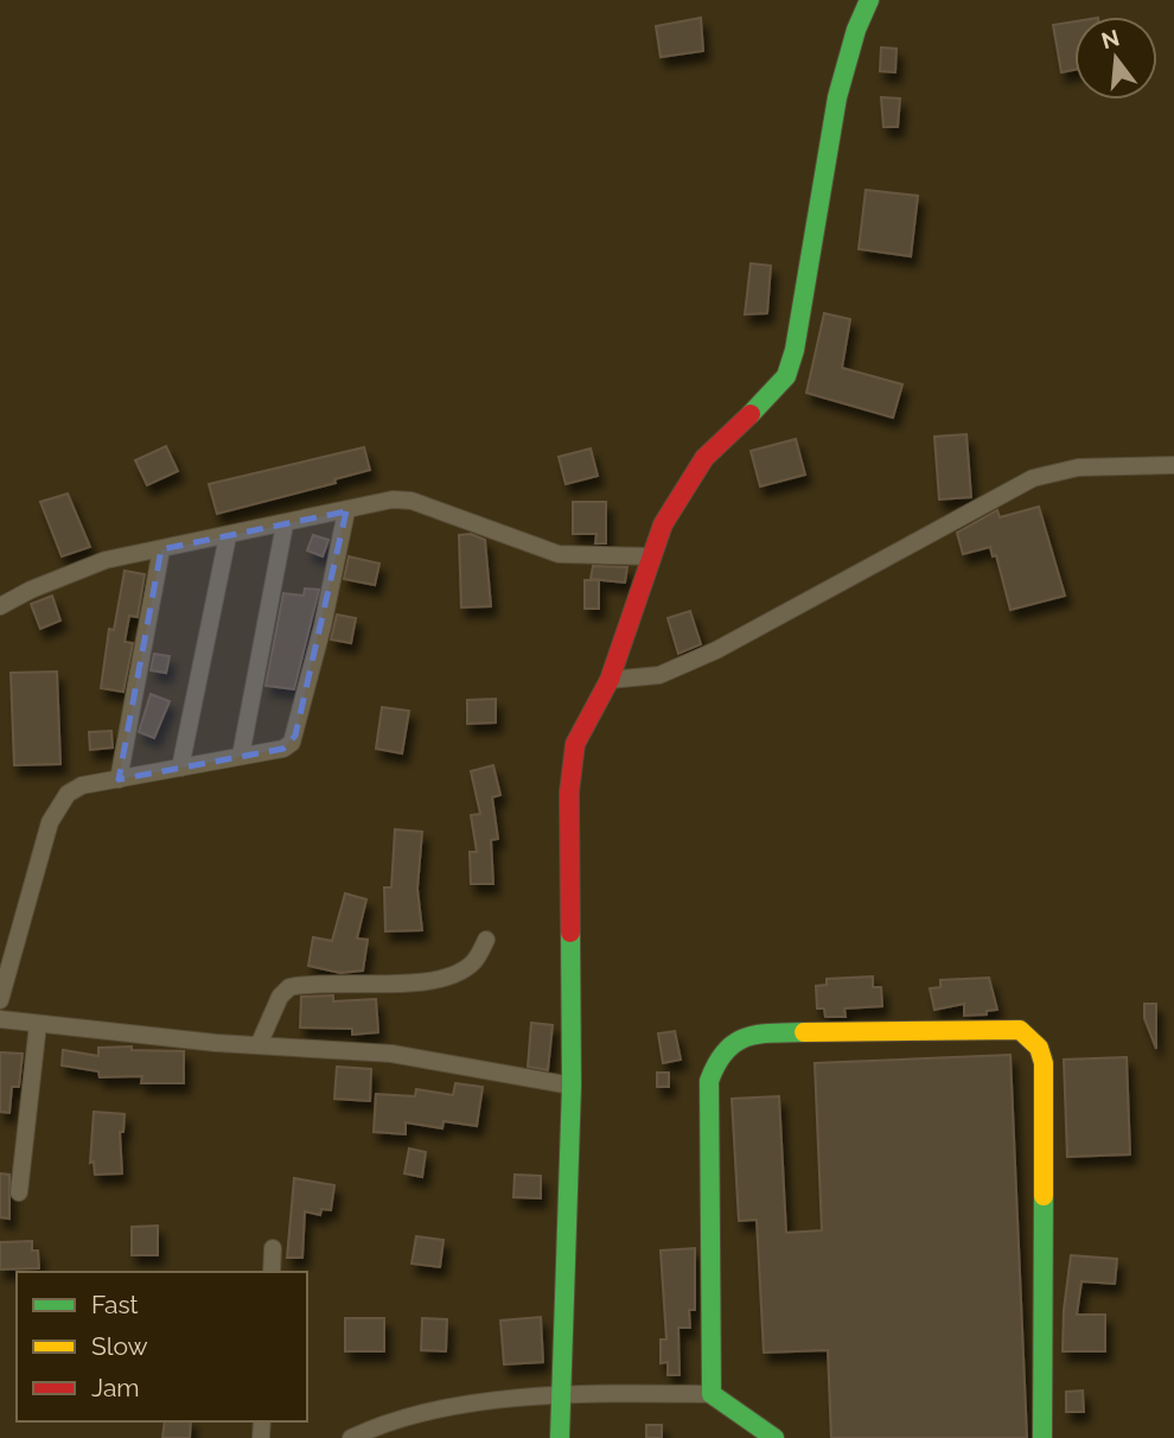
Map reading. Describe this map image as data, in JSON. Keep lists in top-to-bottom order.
{
  "legend": ["Fast", "Slow", "Jam"],
  "north": "top"
}
